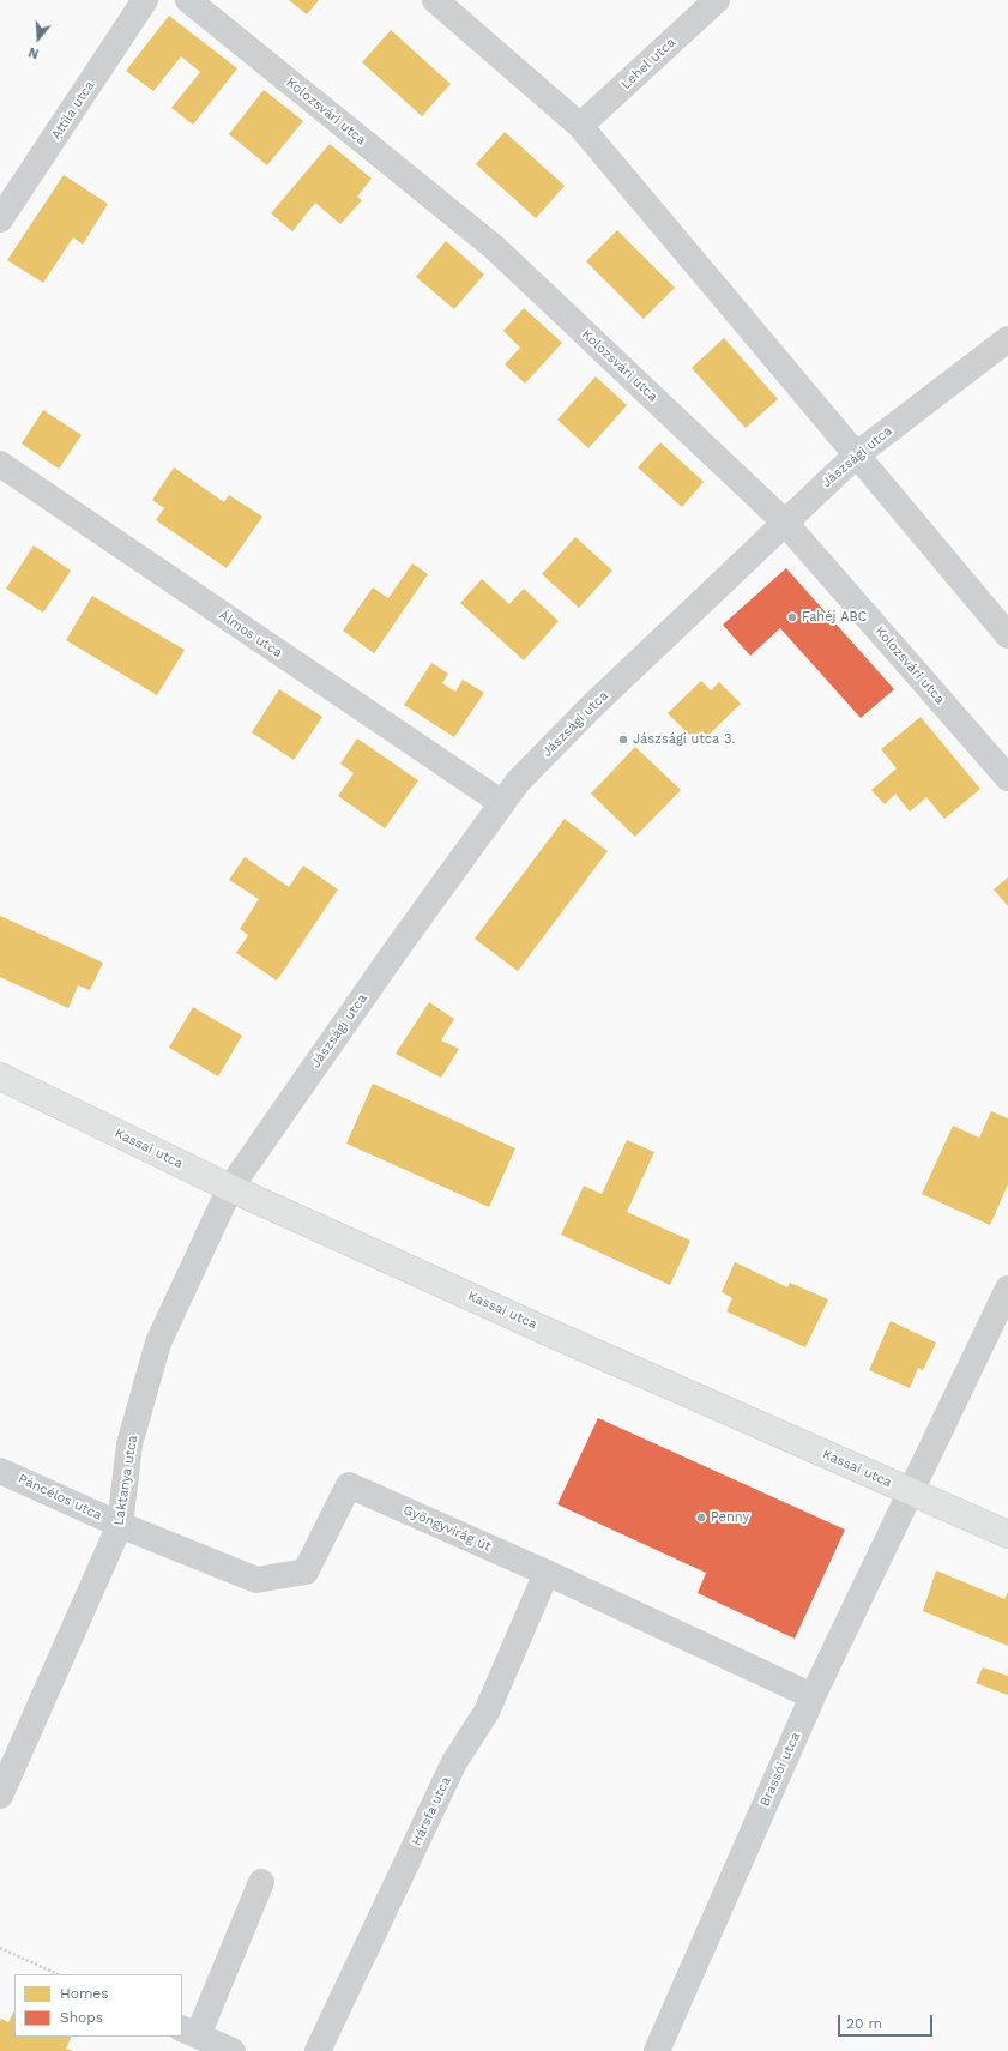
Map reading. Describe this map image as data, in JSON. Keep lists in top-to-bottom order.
{
  "streets": {
    "main road": ["Kassai utca"],
    "street": [
      "Lehel utca",
      "Attila utca",
      "Kolozsvári utca",
      "Jászsági utca",
      "Álmos utca",
      "Laktanya utca",
      "Páncélos utca",
      "Gyöngyvirág út",
      "Brassói utca",
      "Hársfa utca"
    ]
  },
  "crossings": [
    ["Kolozsvári utca", "Jászsági utca"],
    ["Jászsági utca", "Álmos utca"],
    ["Jászsági utca", "Kassai utca"],
    ["Jászsági utca", "Laktanya utca"],
    ["Kassai utca", "Laktanya utca"],
    ["Kassai utca", "Brassói utca"],
    ["Laktanya utca", "Páncélos utca"],
    ["Laktanya utca", "Gyöngyvirág út"],
    ["Páncélos utca", "Gyöngyvirág út"],
    ["Gyöngyvirág út", "Brassói utca"],
    ["Gyöngyvirág út", "Hársfa utca"]
  ],
  "places": ["Fahéj ABC", "Jászsági utca 3.", "Penny"],
  "legend": ["Homes", "Shops"],
  "scale_bar": "20 m",
  "north": "bottom"
}
